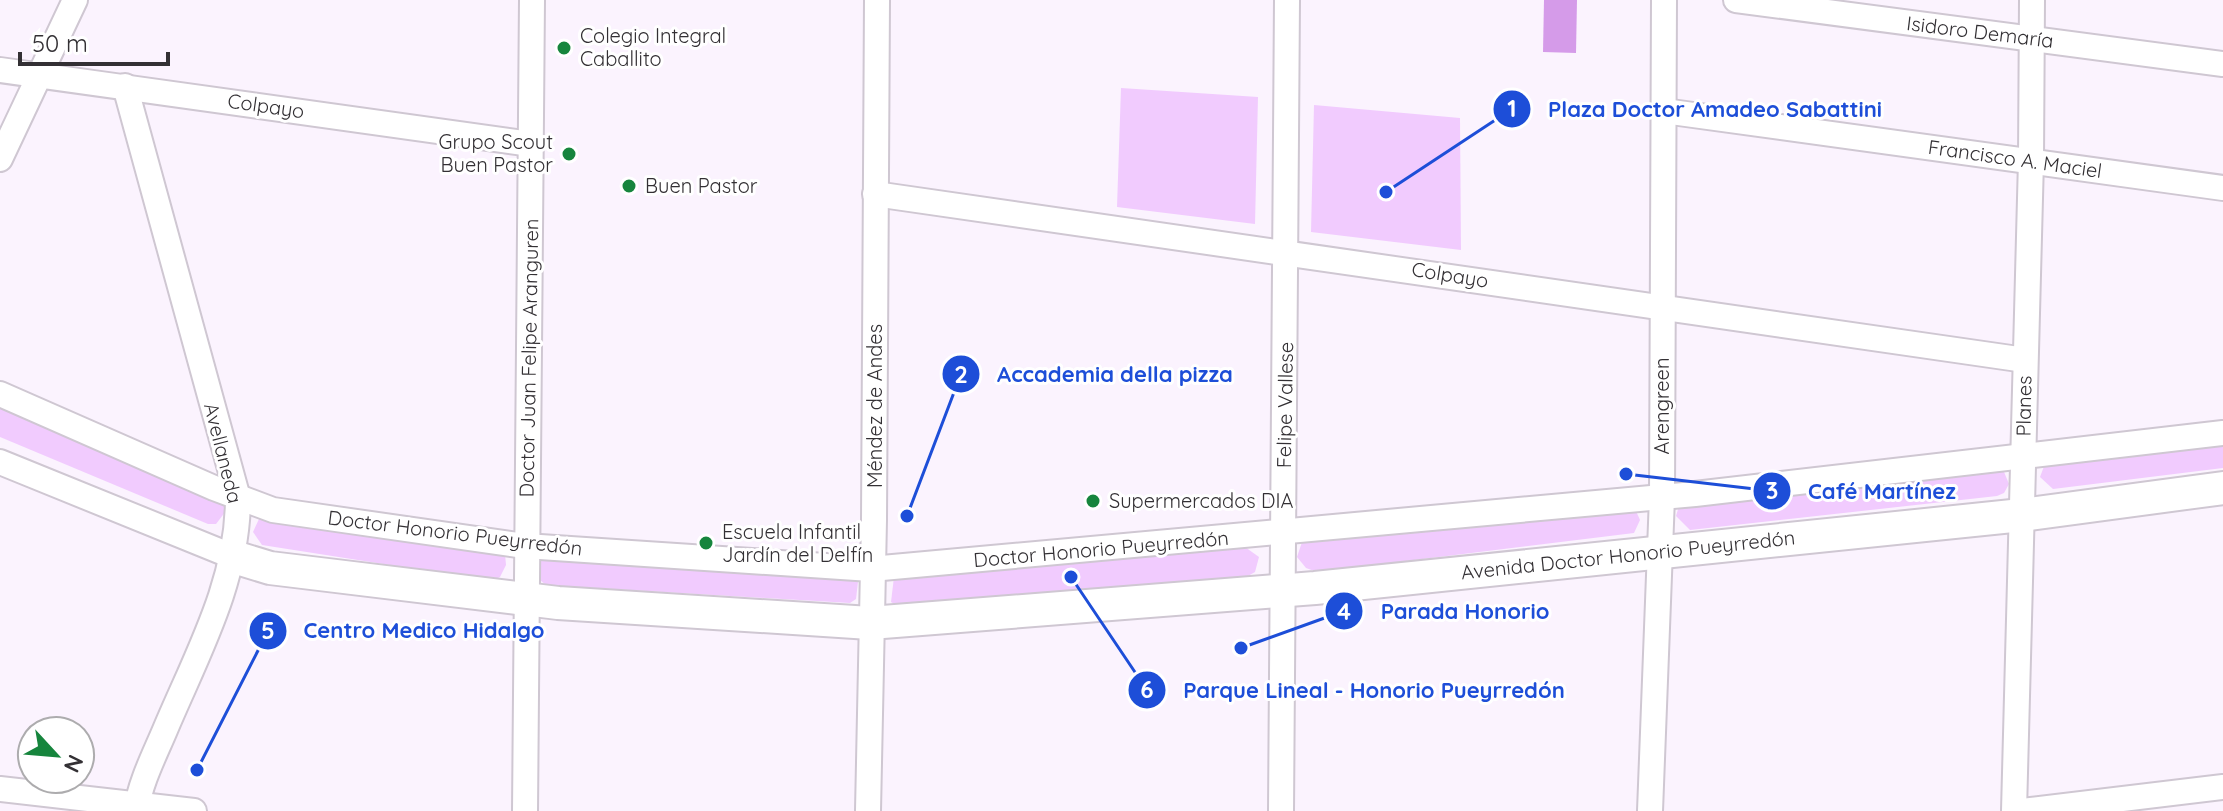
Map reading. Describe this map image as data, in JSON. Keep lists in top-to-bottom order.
{
  "streets": {
    "main road": ["Avenida Doctor Honorio Pueyrredón"],
    "street": [
      "Isidoro Demaría",
      "Colpayo",
      "Francisco A. Maciel",
      "Doctor Juan Felipe Aranguren",
      "Felipe Vallese",
      "Méndez de Andes",
      "Arengreen",
      "Planes",
      "Avellaneda",
      "Doctor Honorio Pueyrredón"
    ]
  },
  "crossings": [
    ["Isidoro Demaría", "Planes"],
    ["Colpayo", "Doctor Juan Felipe Aranguren"],
    ["Colpayo", "Felipe Vallese"],
    ["Colpayo", "Méndez de Andes"],
    ["Colpayo", "Arengreen"],
    ["Colpayo", "Planes"],
    ["Colpayo", "Avellaneda"],
    ["Francisco A. Maciel", "Arengreen"],
    ["Francisco A. Maciel", "Planes"],
    ["Doctor Juan Felipe Aranguren", "Doctor Honorio Pueyrredón"],
    ["Doctor Juan Felipe Aranguren", "Avenida Doctor Honorio Pueyrredón"],
    ["Felipe Vallese", "Doctor Honorio Pueyrredón"],
    ["Felipe Vallese", "Avenida Doctor Honorio Pueyrredón"],
    ["Méndez de Andes", "Doctor Honorio Pueyrredón"],
    ["Méndez de Andes", "Avenida Doctor Honorio Pueyrredón"],
    ["Arengreen", "Doctor Honorio Pueyrredón"],
    ["Arengreen", "Avenida Doctor Honorio Pueyrredón"],
    ["Planes", "Doctor Honorio Pueyrredón"],
    ["Planes", "Avenida Doctor Honorio Pueyrredón"],
    ["Avellaneda", "Doctor Honorio Pueyrredón"],
    ["Avellaneda", "Avenida Doctor Honorio Pueyrredón"]
  ],
  "places": [
    "Colegio Integral Caballito",
    "Grupo Scout Buen Pastor",
    "Buen Pastor",
    "Plaza Doctor Amadeo Sabattini",
    "Café Martínez",
    "Supermercados DIA",
    "Accademia della pizza",
    "Escuela Infantil Jardín del Delfín",
    "Parque Lineal - Honorio Pueyrredón",
    "Parada Honorio",
    "Centro Medico Hidalgo"
  ],
  "scale_bar": "50 m",
  "north": "bottom right"
}
